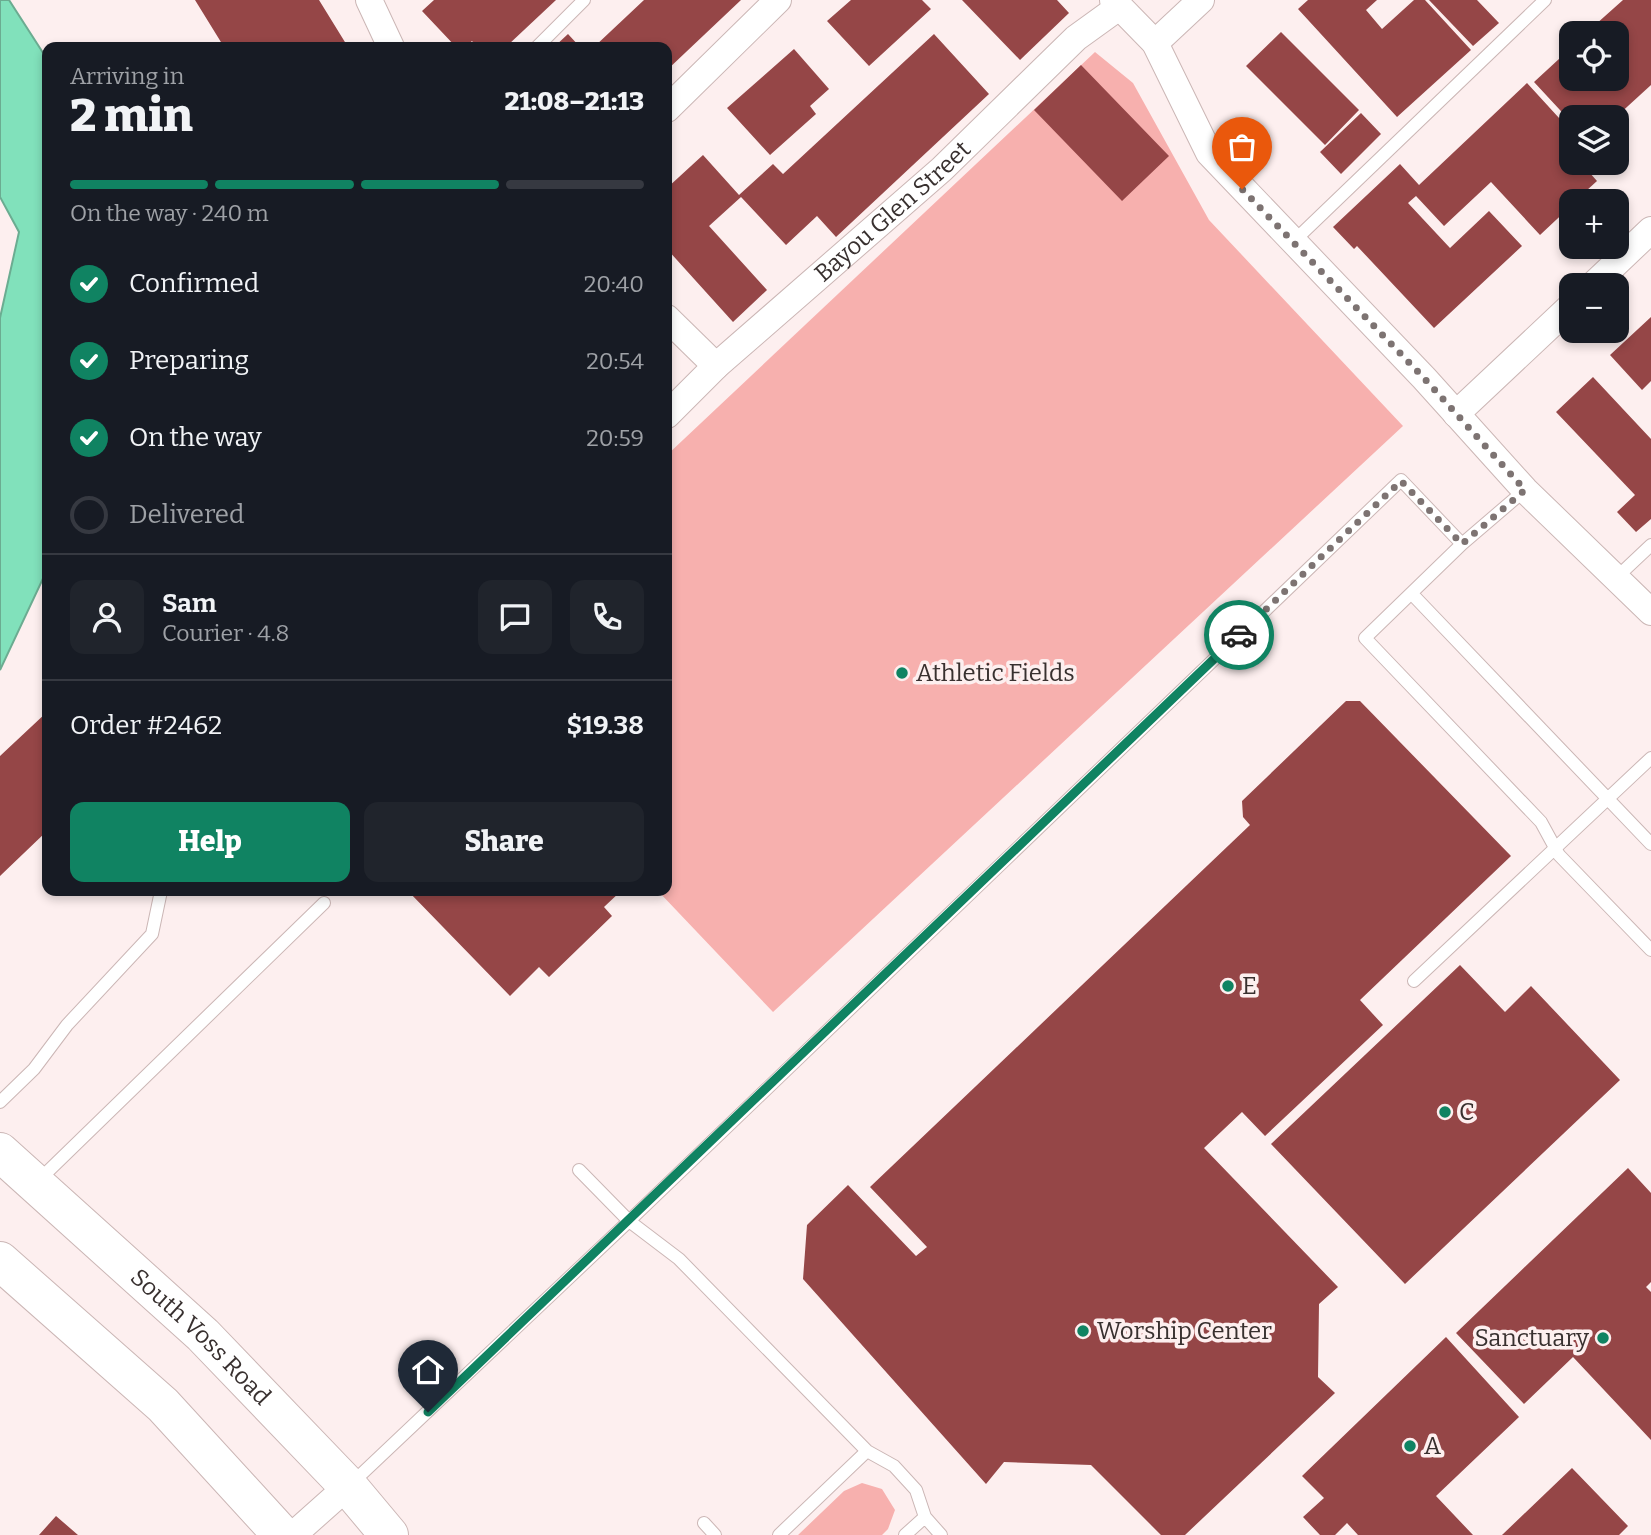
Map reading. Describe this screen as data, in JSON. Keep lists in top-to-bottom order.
{
  "streets": {
    "main road": ["South Voss Road"],
    "street": ["Bayou Glen Street"]
  },
  "places": [
    "Athletic Fields",
    "E",
    "C",
    "Worship Center",
    "Sanctuary",
    "A"
  ],
  "page": {
    "map_buttons": ["+", "−"],
    "heading": ["2 min", "Arriving in", "21:08–21:13"],
    "panel": [
      "Sam",
      "Courier · 4.8",
      "Order #2462",
      "$19.38"
    ],
    "bar": "On the way · 240 m",
    "list": [
      ["Confirmed", "20:40"],
      ["Preparing", "20:54"],
      ["On the way", "20:59"],
      "Delivered"
    ],
    "buttons": ["Help", "Share"]
  }
}
